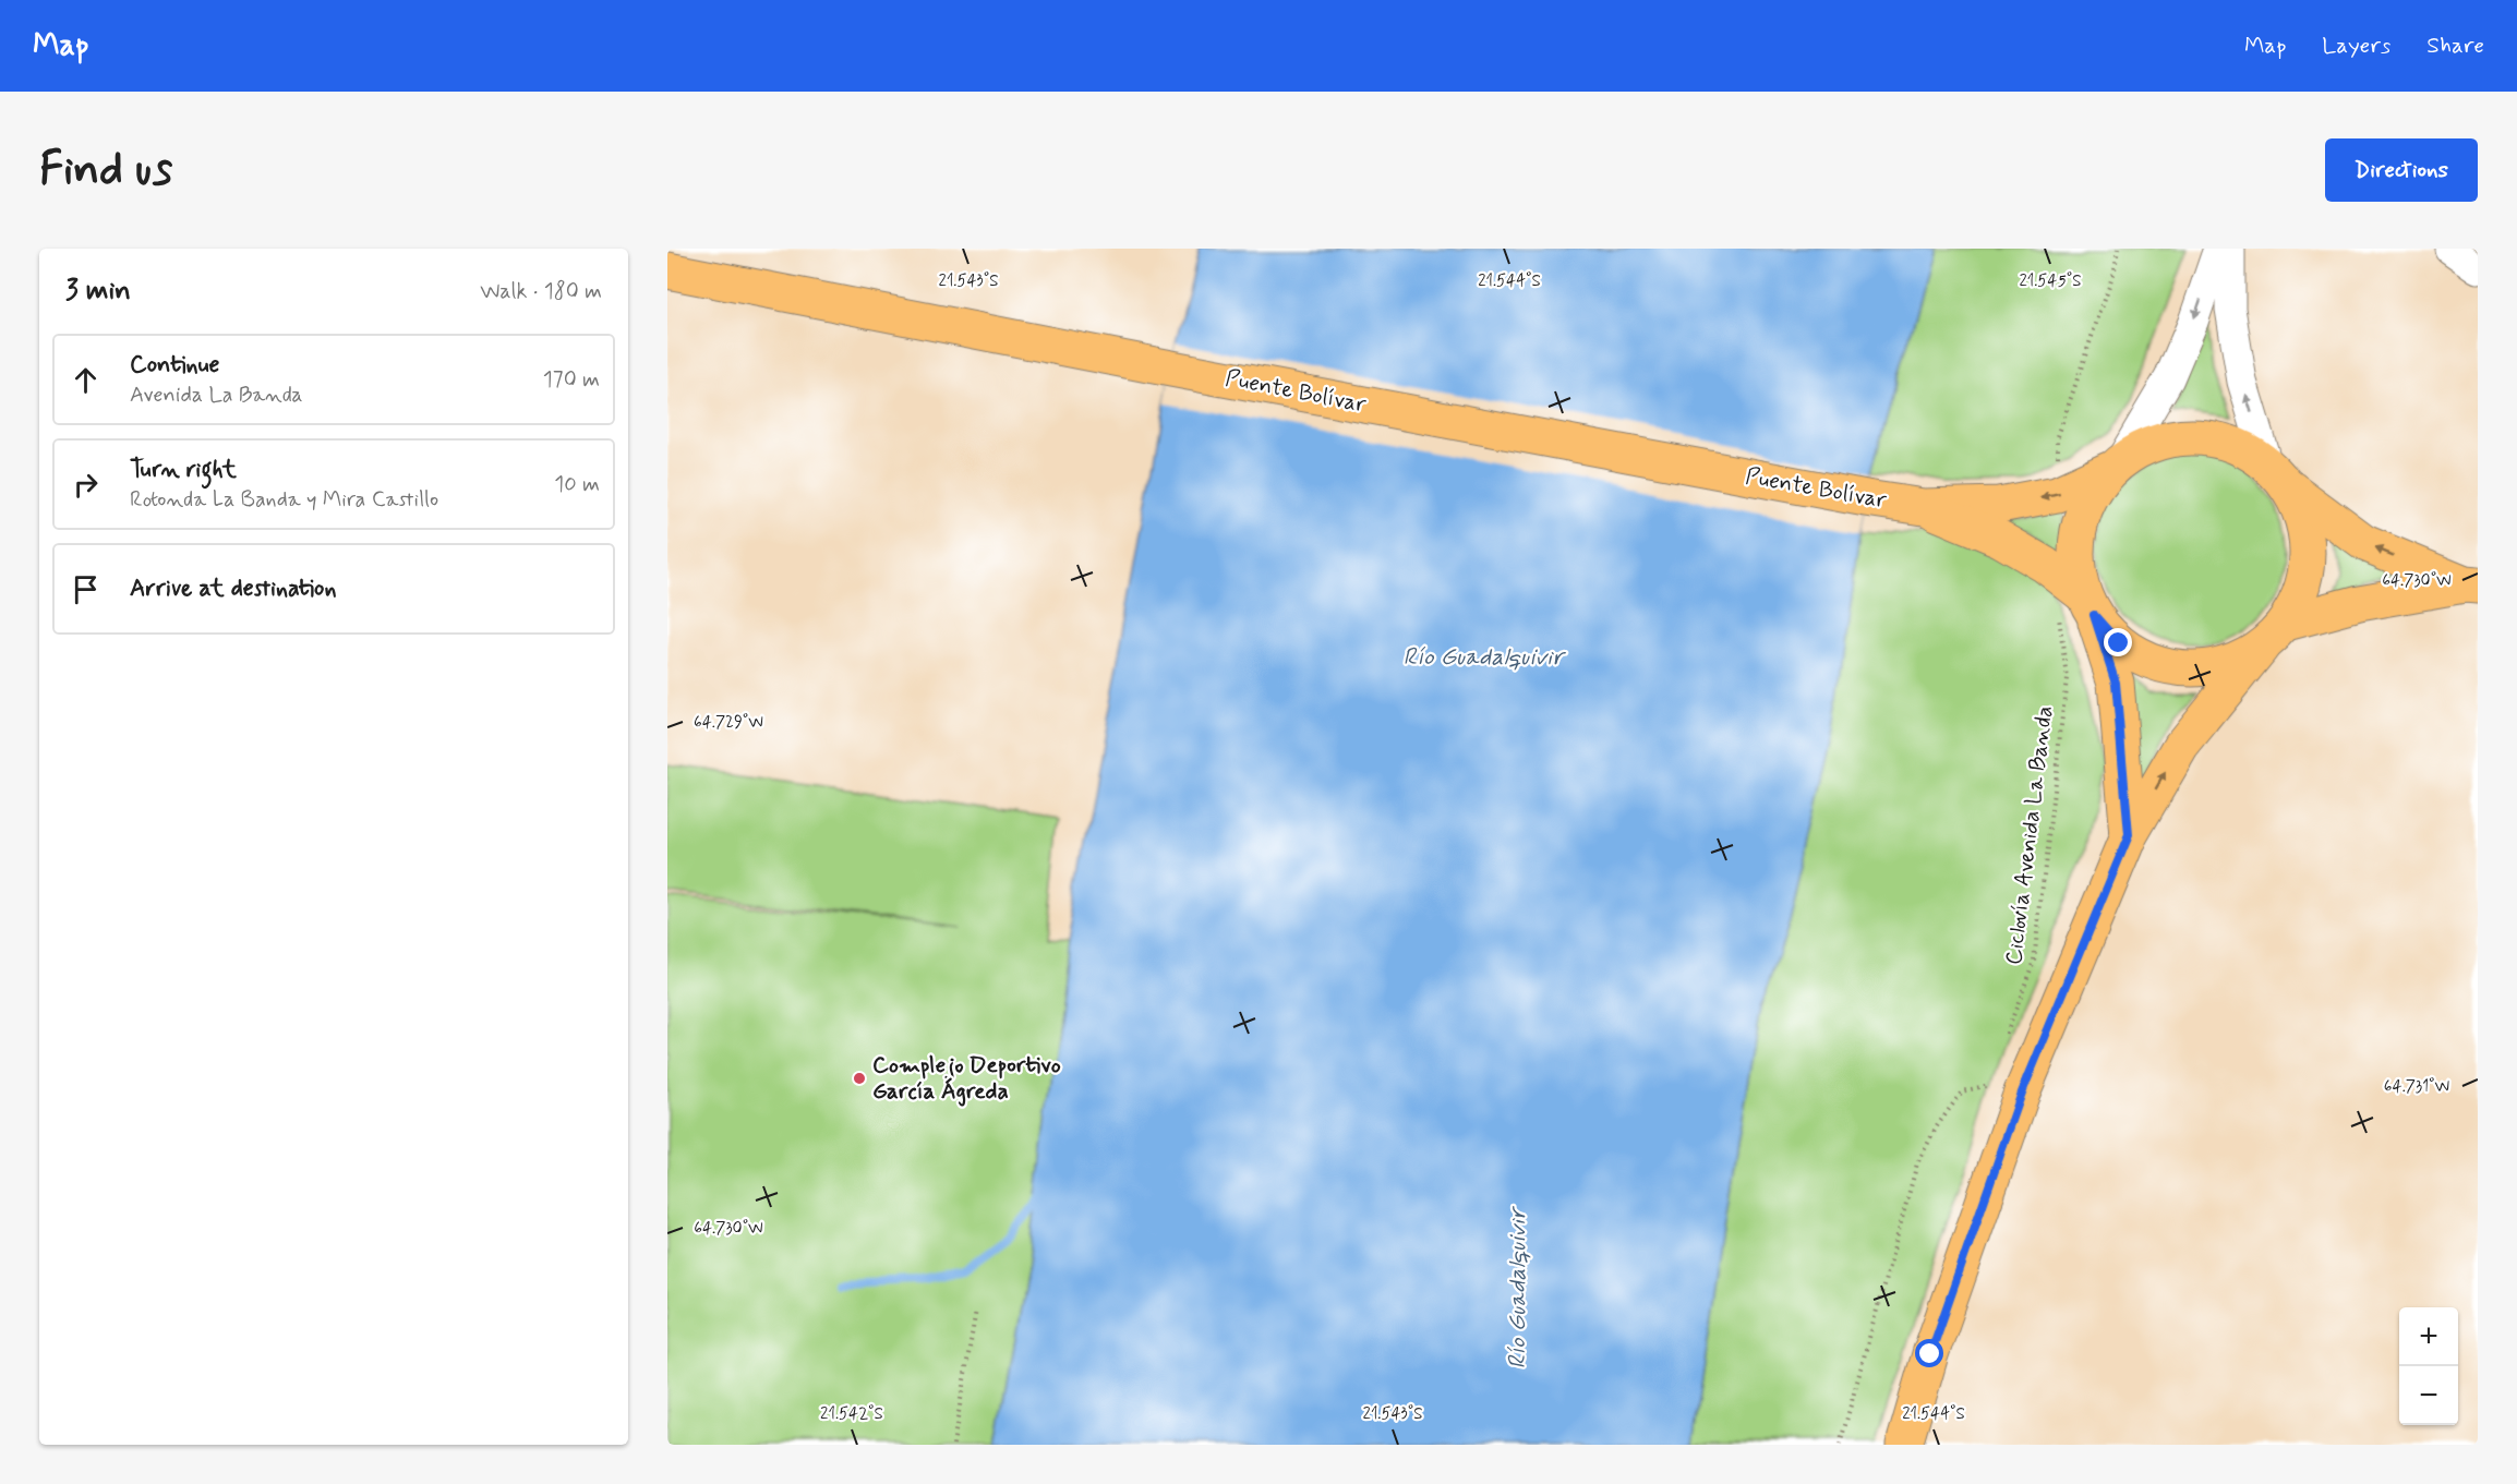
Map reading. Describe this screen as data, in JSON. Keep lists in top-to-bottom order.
{
  "streets": {
    "main road": ["Puente Bolívar"],
    "path": ["Ciclovía Avenida La Banda"]
  },
  "crossings": [
    ["Puente Bolívar", "Ciclovía Avenida La Banda"]
  ],
  "water": ["Río Guadalquivir"],
  "places": ["Complejo Deportivo García Ágreda"],
  "page": {
    "header": "Map",
    "nav": ["Map", "Layers", "Share"],
    "buttons": "Directions",
    "title": "Find us",
    "heading": ["3 min", "Walk · 180 m"],
    "list": [
      ["Continue", "Avenida La Banda", "170 m"],
      ["Turn right", "Rotonda La Banda y Mira Castillo", "10 m"],
      "Arrive at destination"
    ],
    "map_buttons": ["+", "−"]
  },
  "coordinates": [
    "21.544°S",
    "21.543°S",
    "21.545°S",
    "64.730°W",
    "64.729°W",
    "64.731°W",
    "21.542°S"
  ]
}
